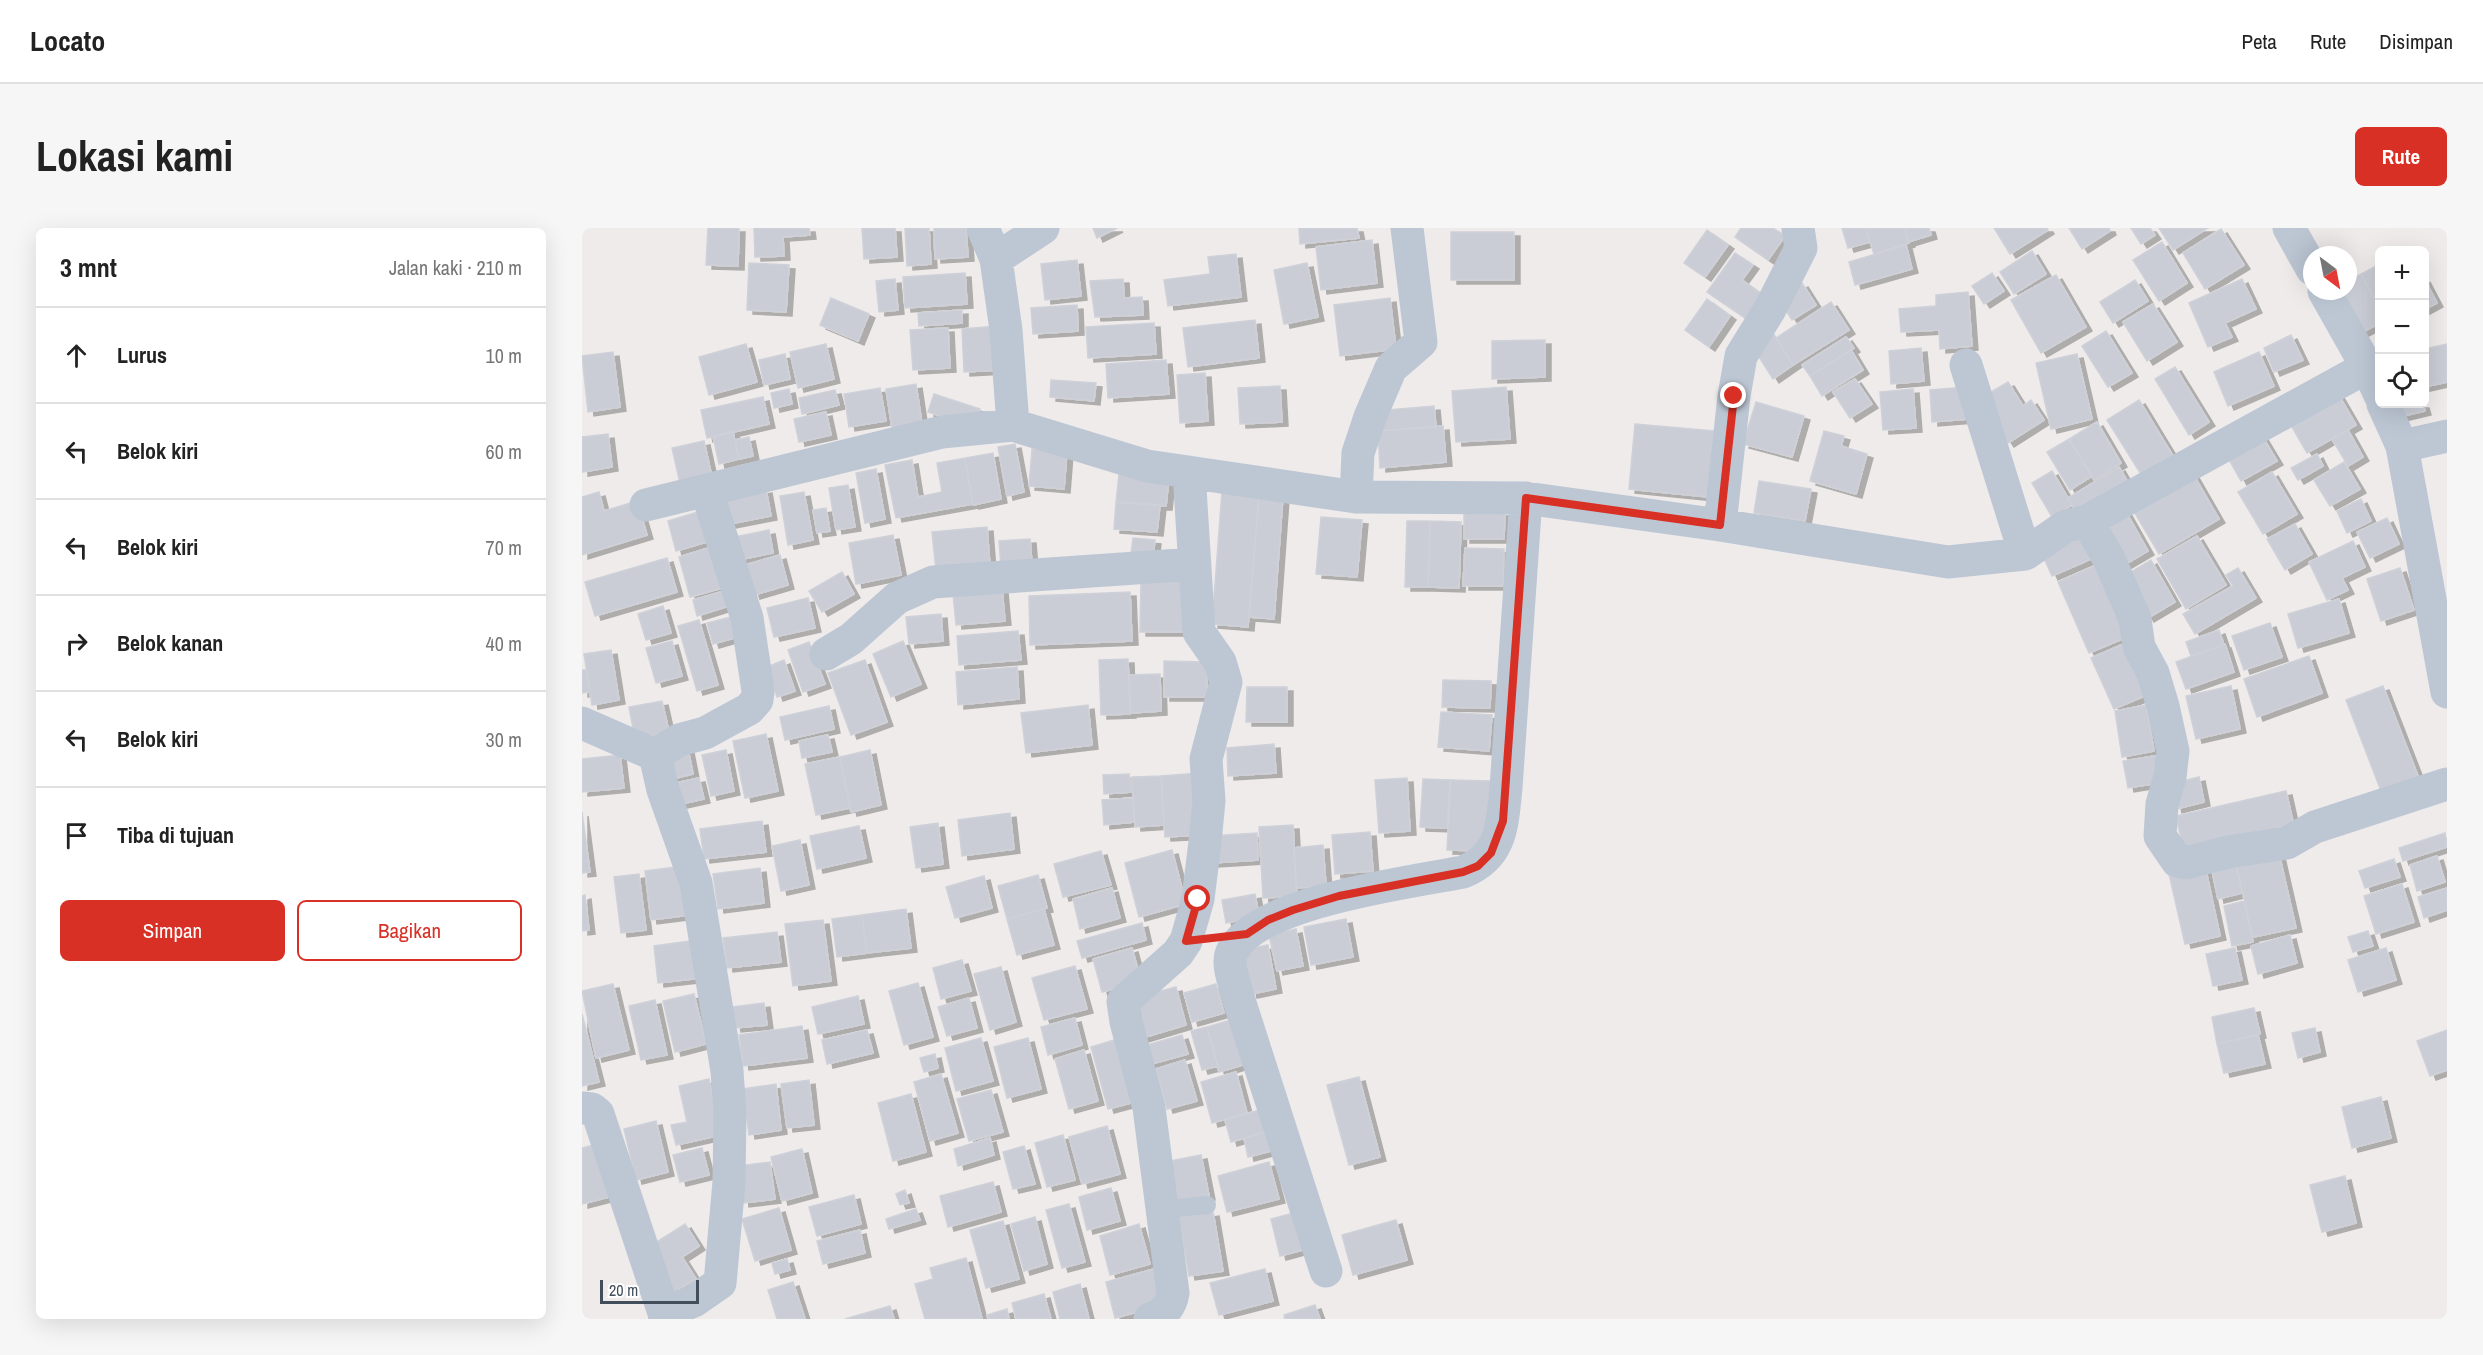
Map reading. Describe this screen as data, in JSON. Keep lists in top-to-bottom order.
{
  "scale_bar": "20 m",
  "north": "bottom right",
  "page": {
    "header": "Locato",
    "nav": ["Peta", "Rute", "Disimpan"],
    "buttons": [
      "Rute",
      ["Simpan", "Bagikan"]
    ],
    "title": "Lokasi kami",
    "heading": ["3 mnt", "Jalan kaki · 210 m"],
    "map_buttons": ["+", "−"],
    "list": [
      ["Lurus", "10 m"],
      ["Belok kiri", "60 m"],
      ["Belok kiri", "70 m"],
      ["Belok kanan", "40 m"],
      ["Belok kiri", "30 m"],
      "Tiba di tujuan"
    ],
    "scale": "20 m"
  }
}
